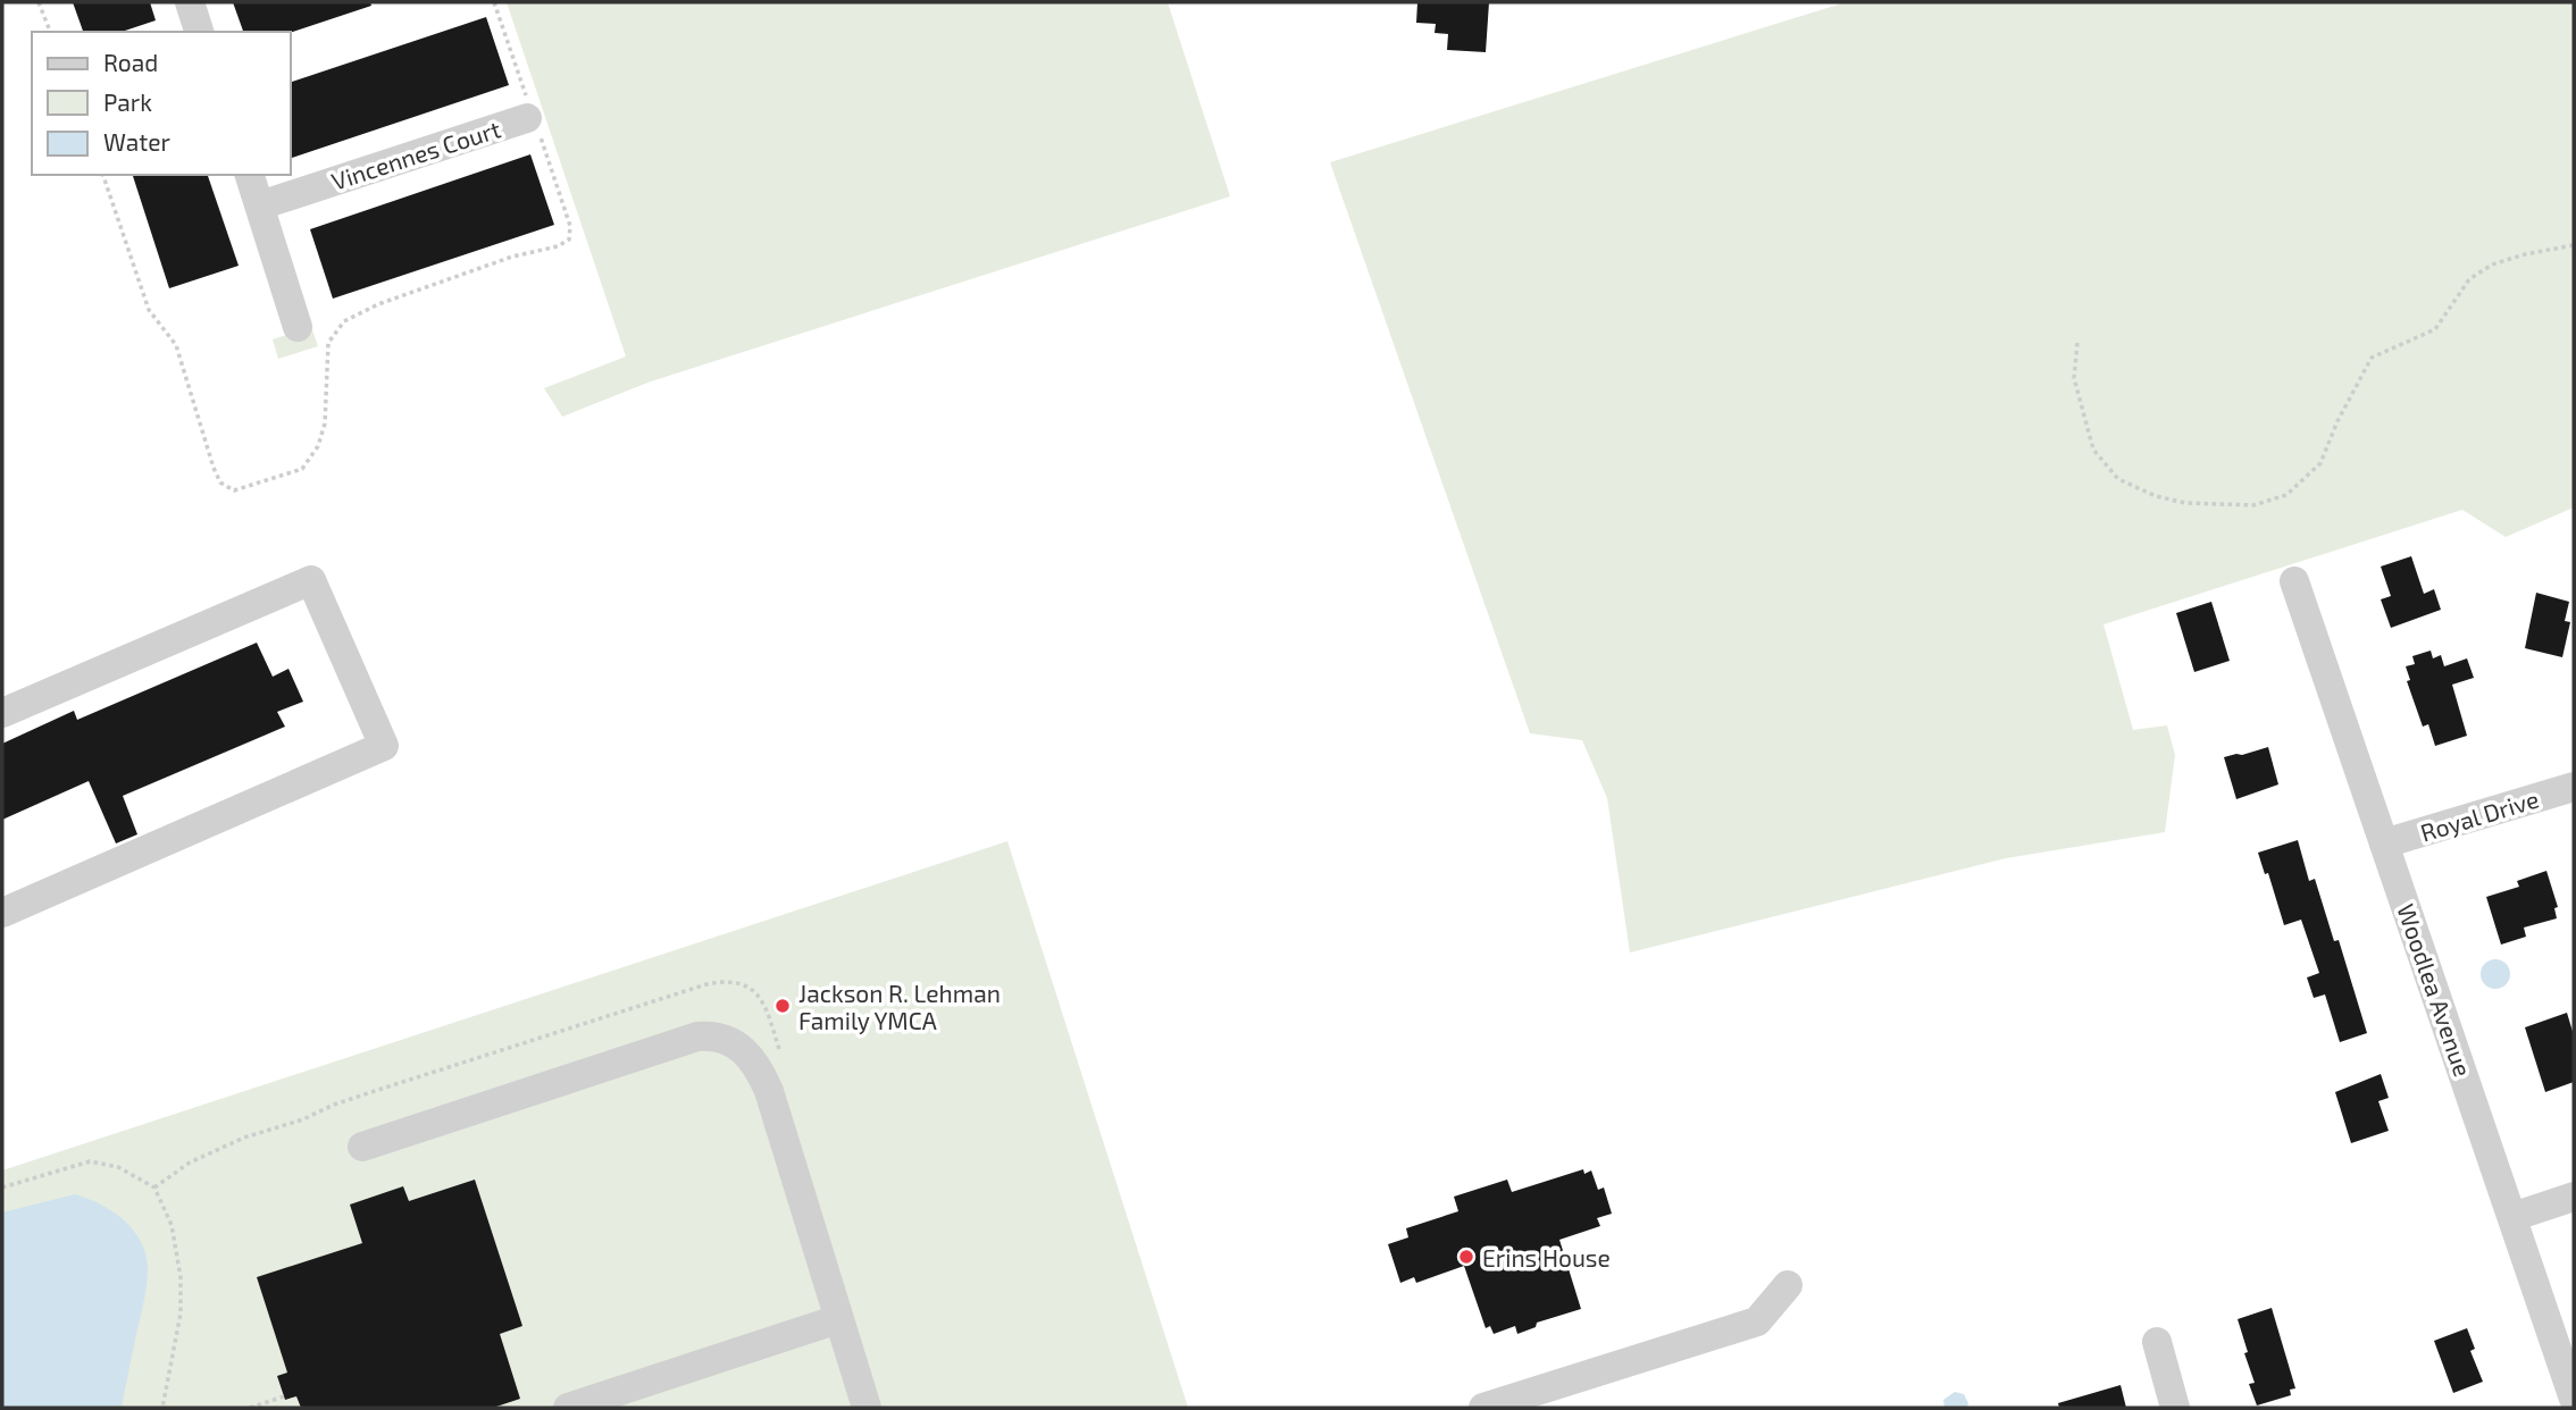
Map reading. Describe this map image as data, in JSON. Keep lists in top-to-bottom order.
{
  "streets": {
    "street": ["Vincennes Court", "Royal Drive", "Woodlea Avenue"]
  },
  "crossings": [
    ["Royal Drive", "Woodlea Avenue"]
  ],
  "places": ["Jackson R. Lehman Family YMCA", "Erins House"],
  "legend": ["Road", "Park", "Water"]
}
